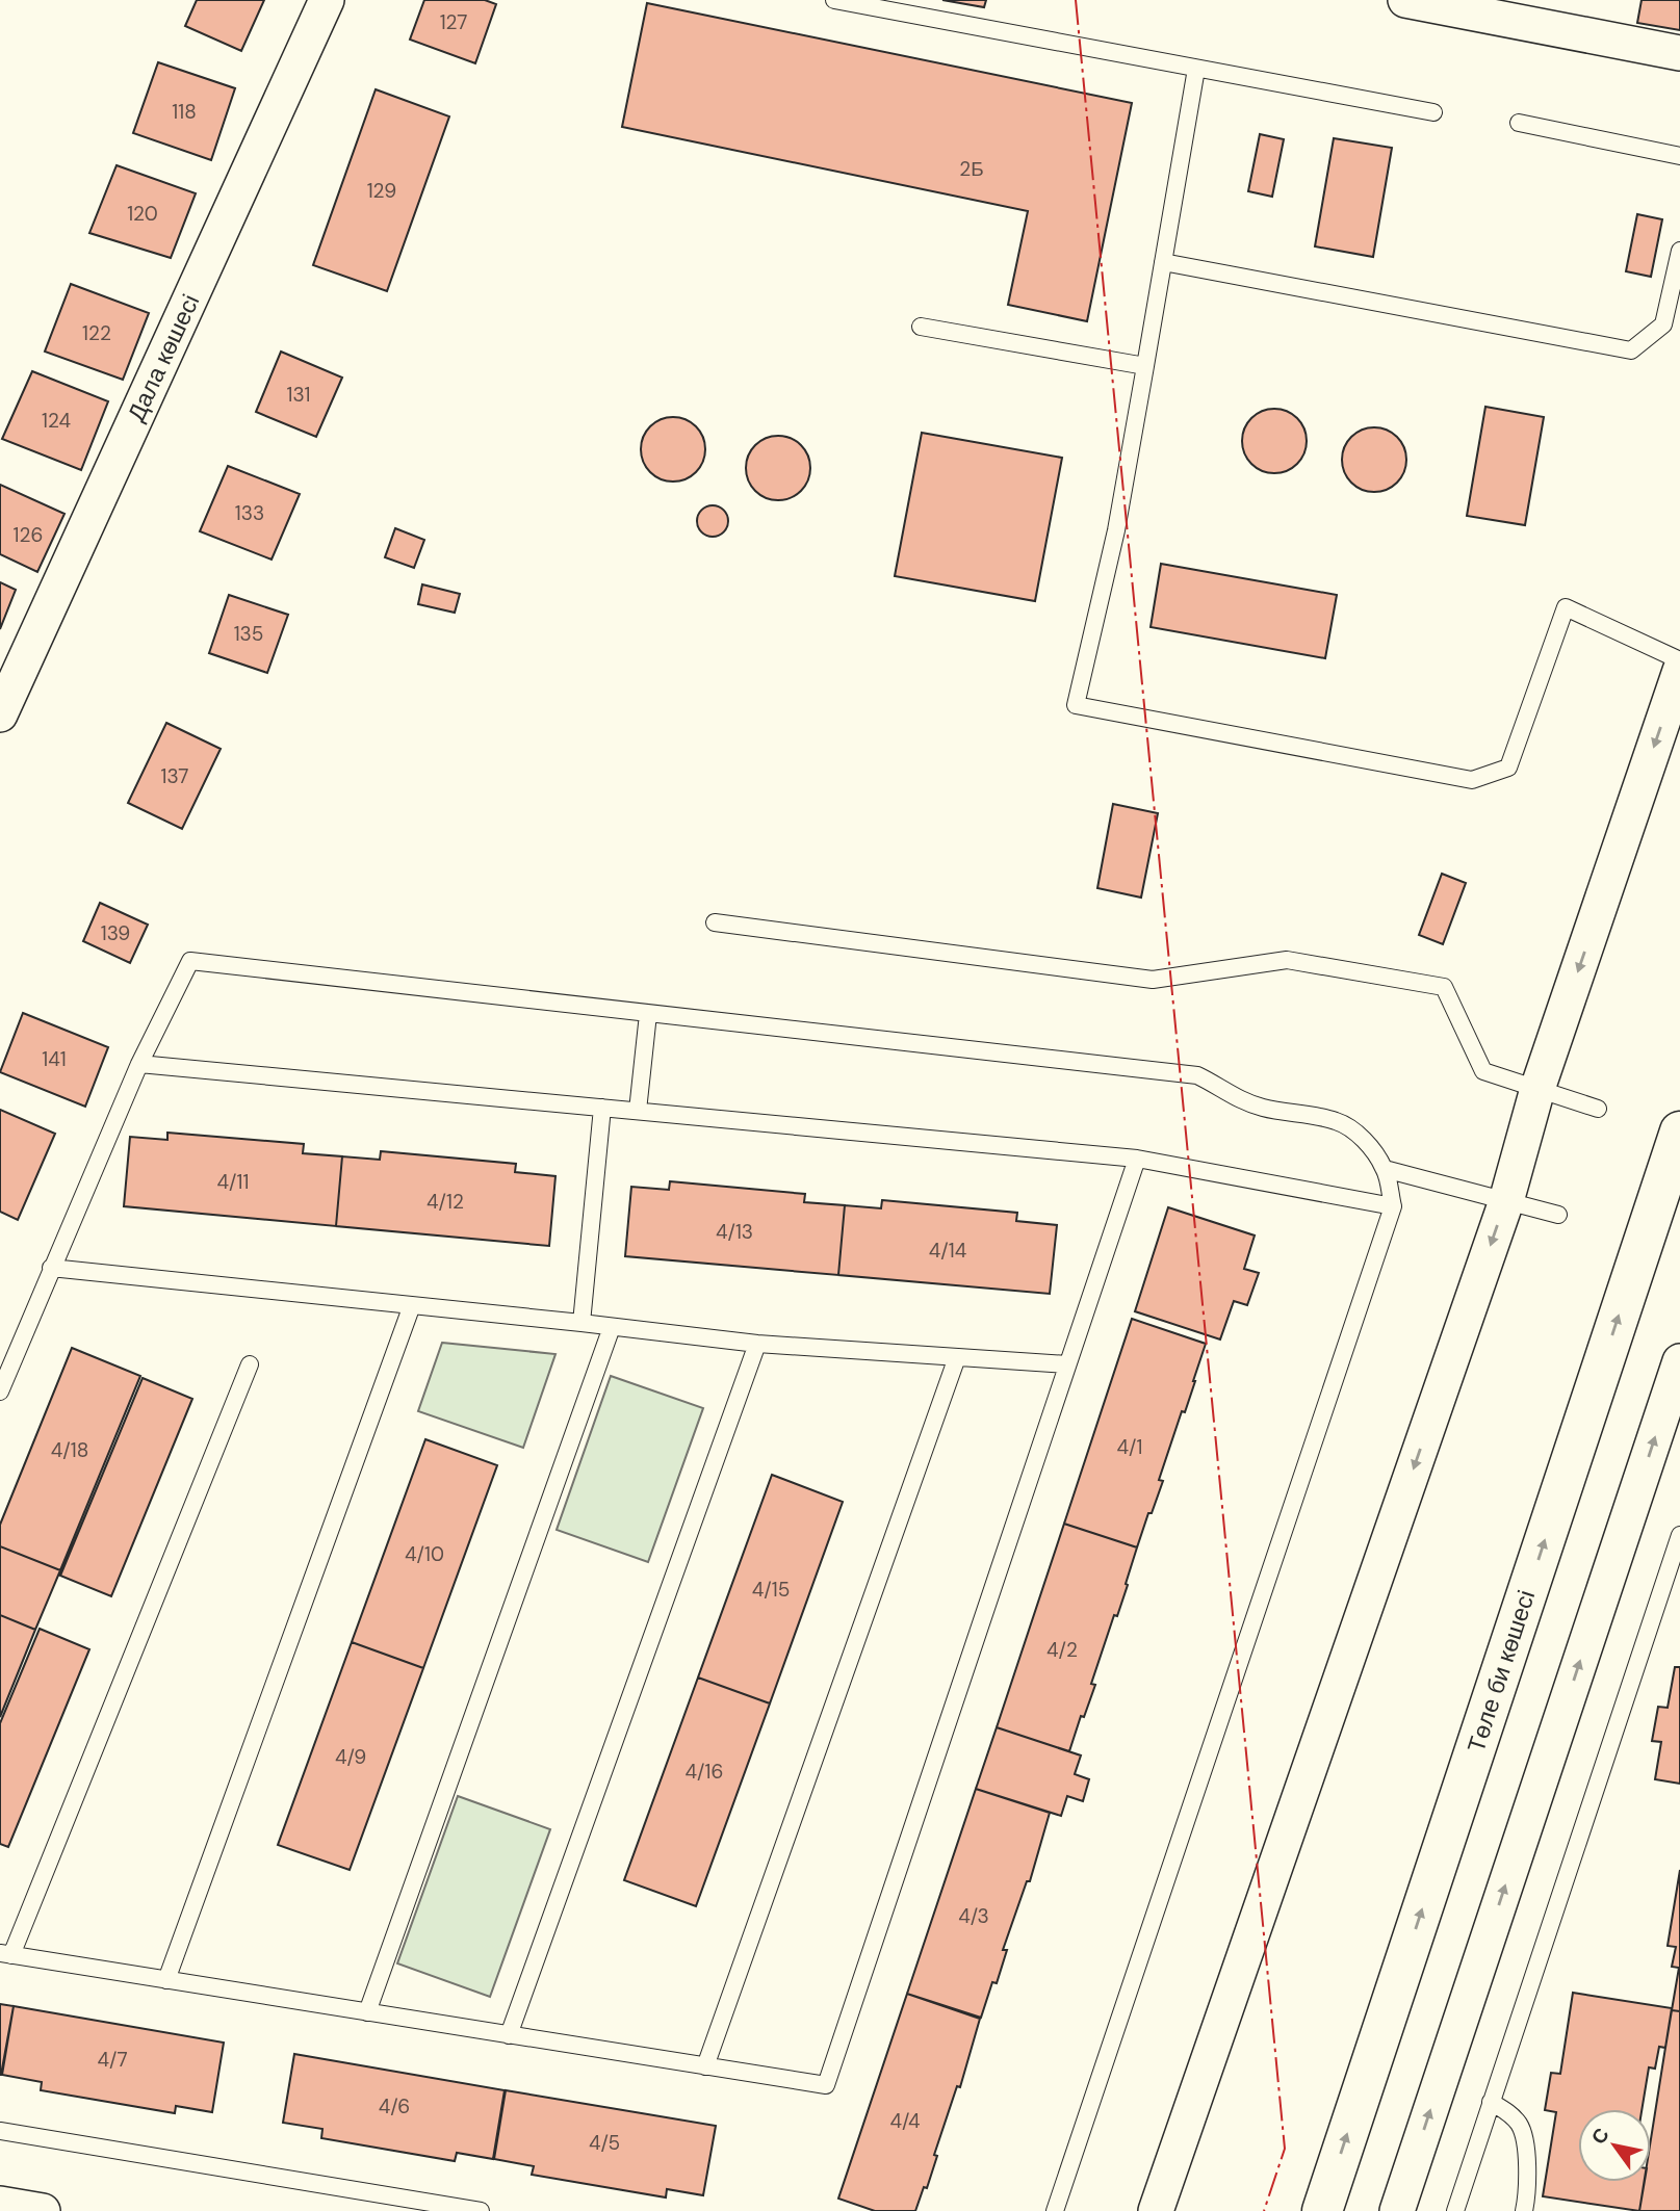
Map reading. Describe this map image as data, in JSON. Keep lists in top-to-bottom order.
{
  "streets": {
    "main road": ["Төле би көшесі"],
    "street": ["Дала көшесі"]
  },
  "one_way": ["Төле би көшесі"],
  "house_numbers": [
    "127",
    "118",
    "2Б",
    "129",
    "120",
    "122",
    "131",
    "124",
    "133",
    "126",
    "135",
    "137",
    "139",
    "141",
    "4/11",
    "4/12",
    "4/13",
    "4/14",
    "4/1",
    "4/18",
    "4/10",
    "4/15",
    "4/2",
    "4/9",
    "4/16",
    "4/3",
    "4/7",
    "4/6",
    "4/4",
    "4/5"
  ],
  "north": "top left"
}
